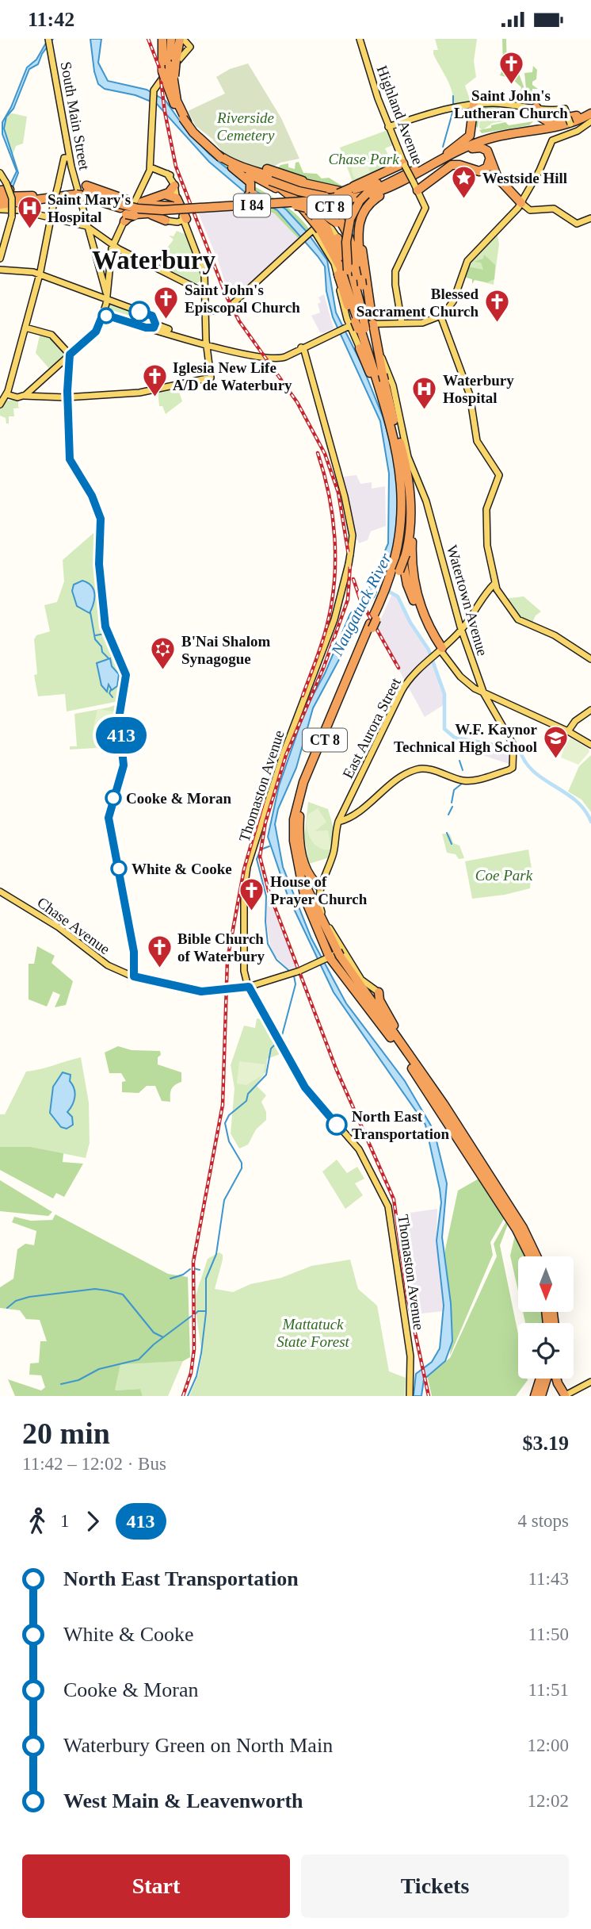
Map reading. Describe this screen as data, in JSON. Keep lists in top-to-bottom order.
{
  "streets": {
    "highway": ["I 84", "CT 8"],
    "main road": [
      "Highland Avenue",
      "South Main Street",
      "Watertown Avenue",
      "East Aurora Street",
      "Thomaston Avenue",
      "Chase Avenue"
    ]
  },
  "crossings": [
    ["South Main Street", "I 84"],
    ["CT 8", "Chase Avenue"],
    ["Watertown Avenue", "East Aurora Street"],
    ["Thomaston Avenue", "Chase Avenue"]
  ],
  "districts": ["Waterbury"],
  "water": ["Naugatuck River"],
  "parks": [
    "Riverside Cemetery",
    "Chase Park",
    "Coe Park",
    "Mattatuck State Forest"
  ],
  "places": {
    "church": [
      "Saint John's Lutheran Church",
      "Saint John's Episcopal Church",
      "Blessed Sacrament Church",
      "Iglesia New Life A/D de Waterbury",
      "House of Prayer Church",
      "Bible Church of Waterbury"
    ],
    "place": ["Westside Hill"],
    "hospital": ["Saint Mary's Hospital", "Waterbury Hospital"],
    "synagogue": ["B'Nai Shalom Synagogue"],
    "school or university": ["W.F. Kaynor Technical High School"],
    "other": ["Cooke & Moran", "White & Cooke", "North East Transportation"]
  },
  "lines": ["bus line 413"],
  "north": "bottom",
  "page": {
    "status": "11:42",
    "on_map": "413",
    "heading": ["20 min", "11:42 – 12:02 · Bus", "$3.19"],
    "legs": ["1", "413", "4 stops"],
    "list": [
      {
        "name": "North East Transportation",
        "value": "11:43"
      },
      {
        "name": "White & Cooke",
        "value": "11:50"
      },
      {
        "name": "Cooke & Moran",
        "value": "11:51"
      },
      {
        "name": "Waterbury Green on North Main",
        "value": "12:00"
      },
      {
        "name": "West Main & Leavenworth",
        "value": "12:02"
      }
    ],
    "buttons": ["Start", "Tickets"]
  }
}
